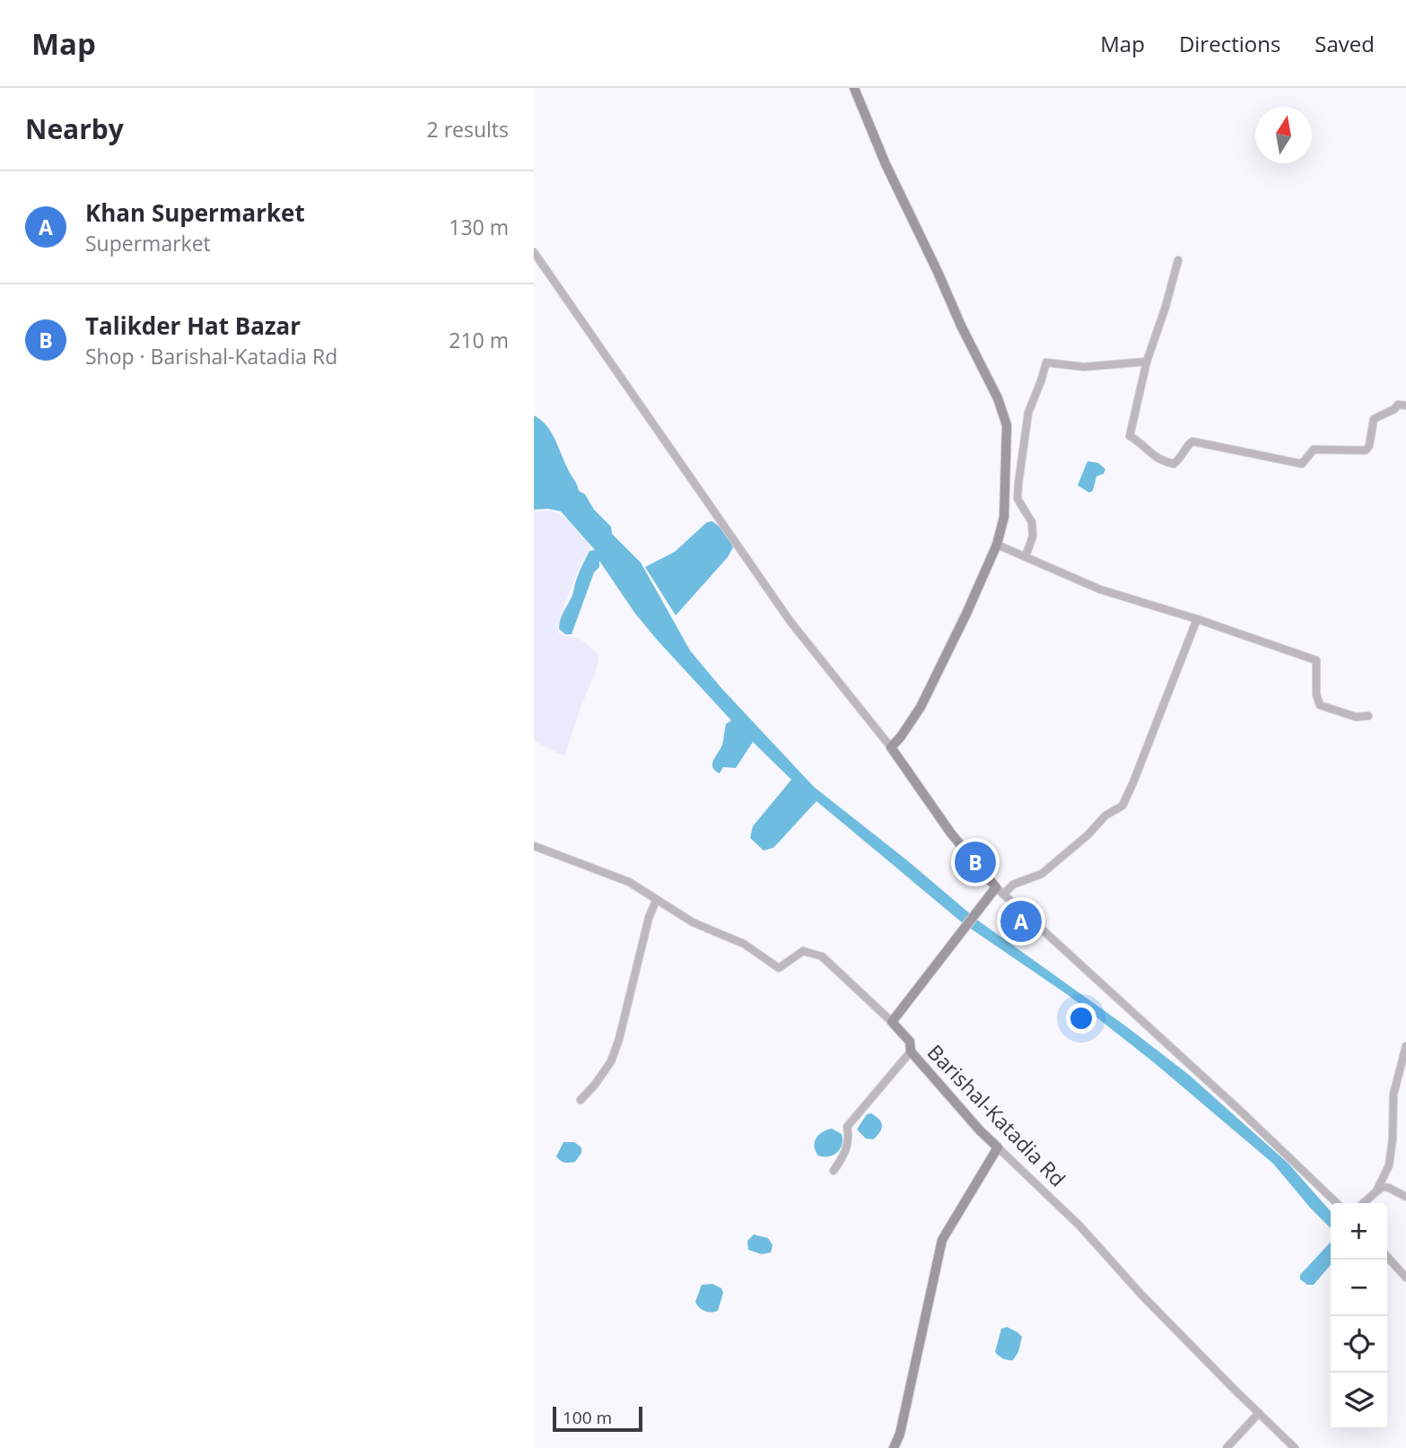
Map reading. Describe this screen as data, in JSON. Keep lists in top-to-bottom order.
{
  "streets": {
    "main road": ["Barishal-Katadia Rd"]
  },
  "scale_bar": "100 m",
  "north": "top",
  "page": {
    "header": "Map",
    "nav": ["Map", "Directions", "Saved"],
    "heading": ["Nearby", "2 results"],
    "list": [
      {
        "mark": "A",
        "name": "Khan Supermarket",
        "note": "Supermarket",
        "value": "130 m"
      },
      {
        "mark": "B",
        "name": "Talikder Hat Bazar",
        "note": "Shop · Barishal-Katadia Rd",
        "value": "210 m"
      }
    ],
    "pins": ["B", "A"],
    "map_buttons": ["+", "−"],
    "scale": "100 m"
  }
}
